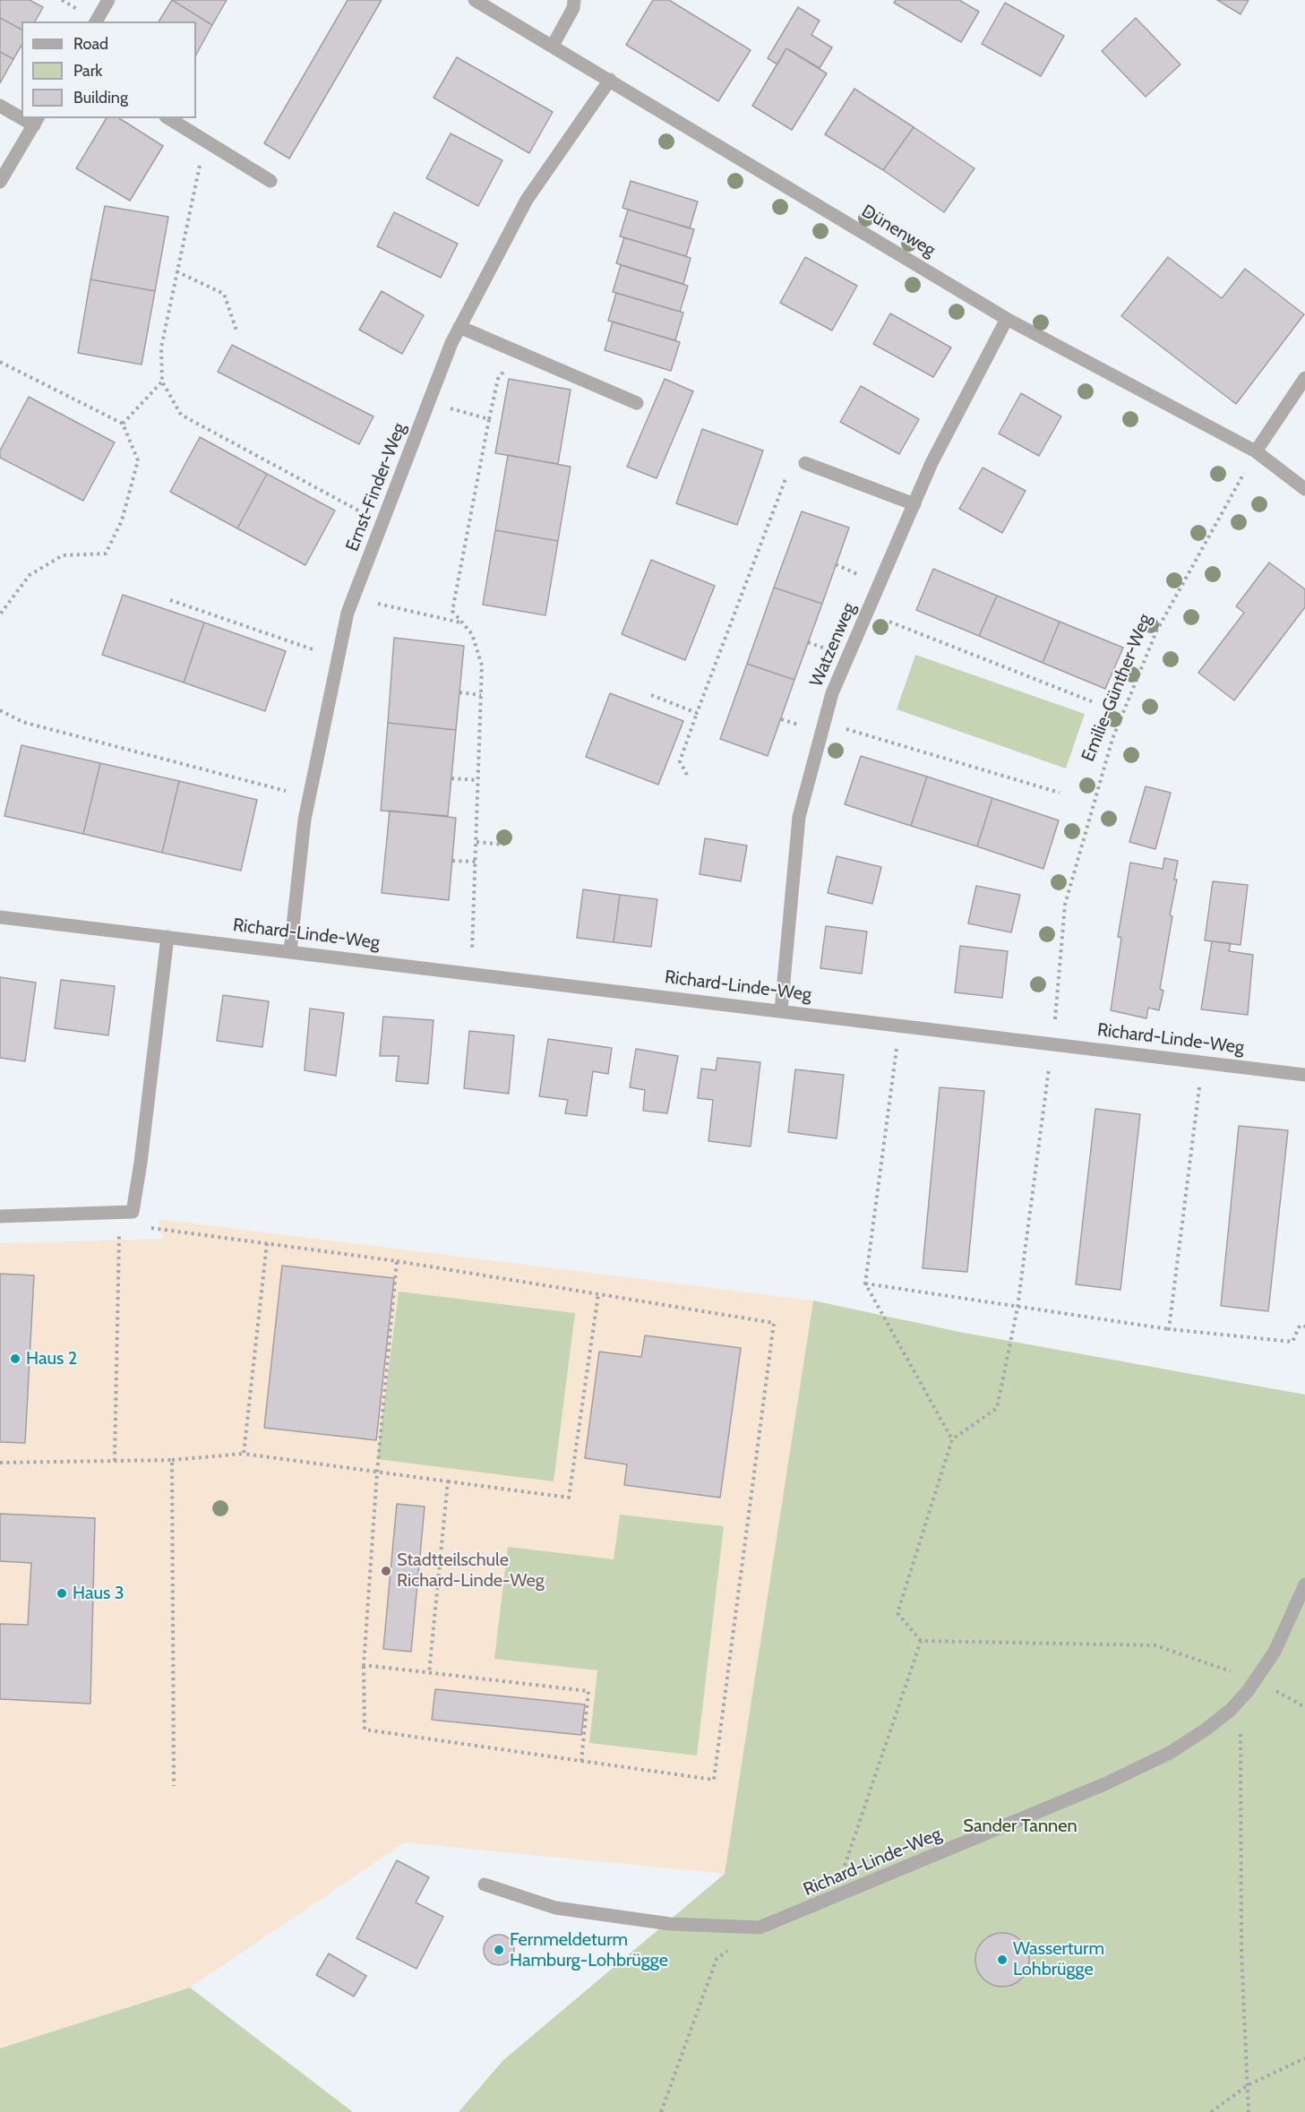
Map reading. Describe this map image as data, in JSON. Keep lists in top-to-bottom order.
{
  "streets": {
    "street": [
      "Dünenweg",
      "Ernst-Finder-Weg",
      "Watzenweg",
      "Richard-Linde-Weg"
    ],
    "path": ["Emilie-Günther-Weg"]
  },
  "crossings": [
    ["Dünenweg", "Ernst-Finder-Weg"],
    ["Dünenweg", "Watzenweg"],
    ["Dünenweg", "Emilie-Günther-Weg"],
    ["Ernst-Finder-Weg", "Richard-Linde-Weg"],
    ["Watzenweg", "Richard-Linde-Weg"],
    ["Emilie-Günther-Weg", "Richard-Linde-Weg"]
  ],
  "parks": ["Sander Tannen"],
  "places": [
    "Haus 2",
    "Stadtteilschule Richard-Linde-Weg",
    "Haus 3",
    "Fernmeldeturm Hamburg-Lohbrügge",
    "Wasserturm Lohbrügge"
  ],
  "legend": ["Road", "Park", "Building"]
}
